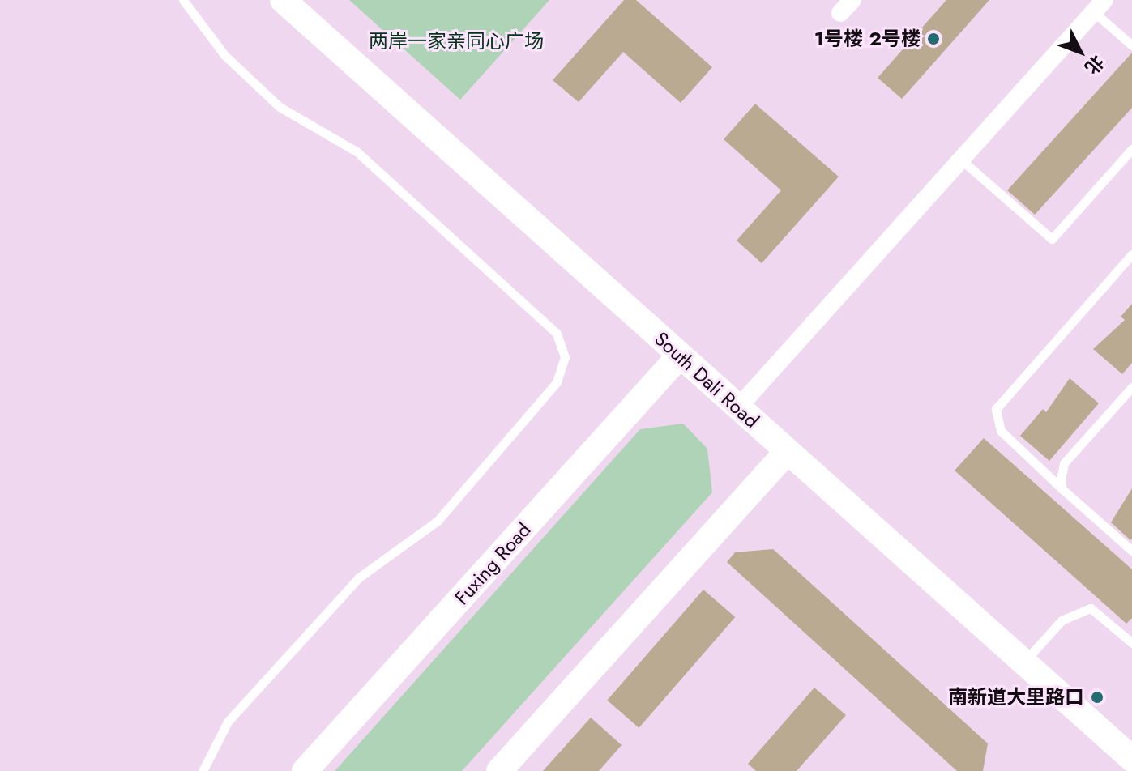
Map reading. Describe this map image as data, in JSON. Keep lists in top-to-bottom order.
{
  "streets": {
    "main road": ["South Dali Road", "Fuxing Road"]
  },
  "crossings": [
    ["South Dali Road", "Fuxing Road"]
  ],
  "parks": ["两岸一家亲同心广场"],
  "places": ["1号楼 2号楼", "南新道大里路口"],
  "north": "bottom right"
}
